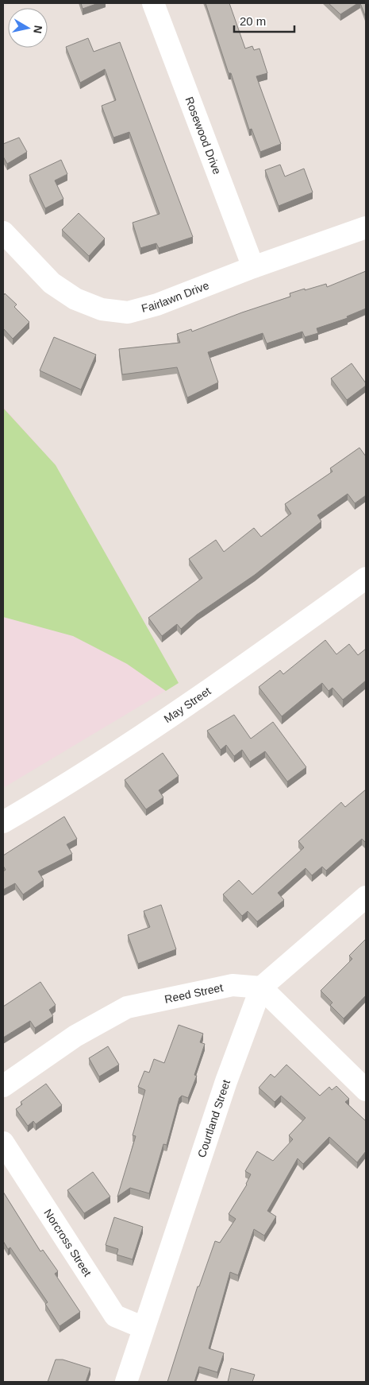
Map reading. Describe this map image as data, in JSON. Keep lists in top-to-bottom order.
{
  "streets": {
    "street": [
      "Rosewood Drive",
      "Fairlawn Drive",
      "May Street",
      "Reed Street",
      "Courtland Street",
      "Norcross Street"
    ]
  },
  "crossings": [
    ["Rosewood Drive", "Fairlawn Drive"],
    ["Reed Street", "Courtland Street"],
    ["Courtland Street", "Norcross Street"]
  ],
  "scale_bar": "20 m",
  "north": "right"
}
